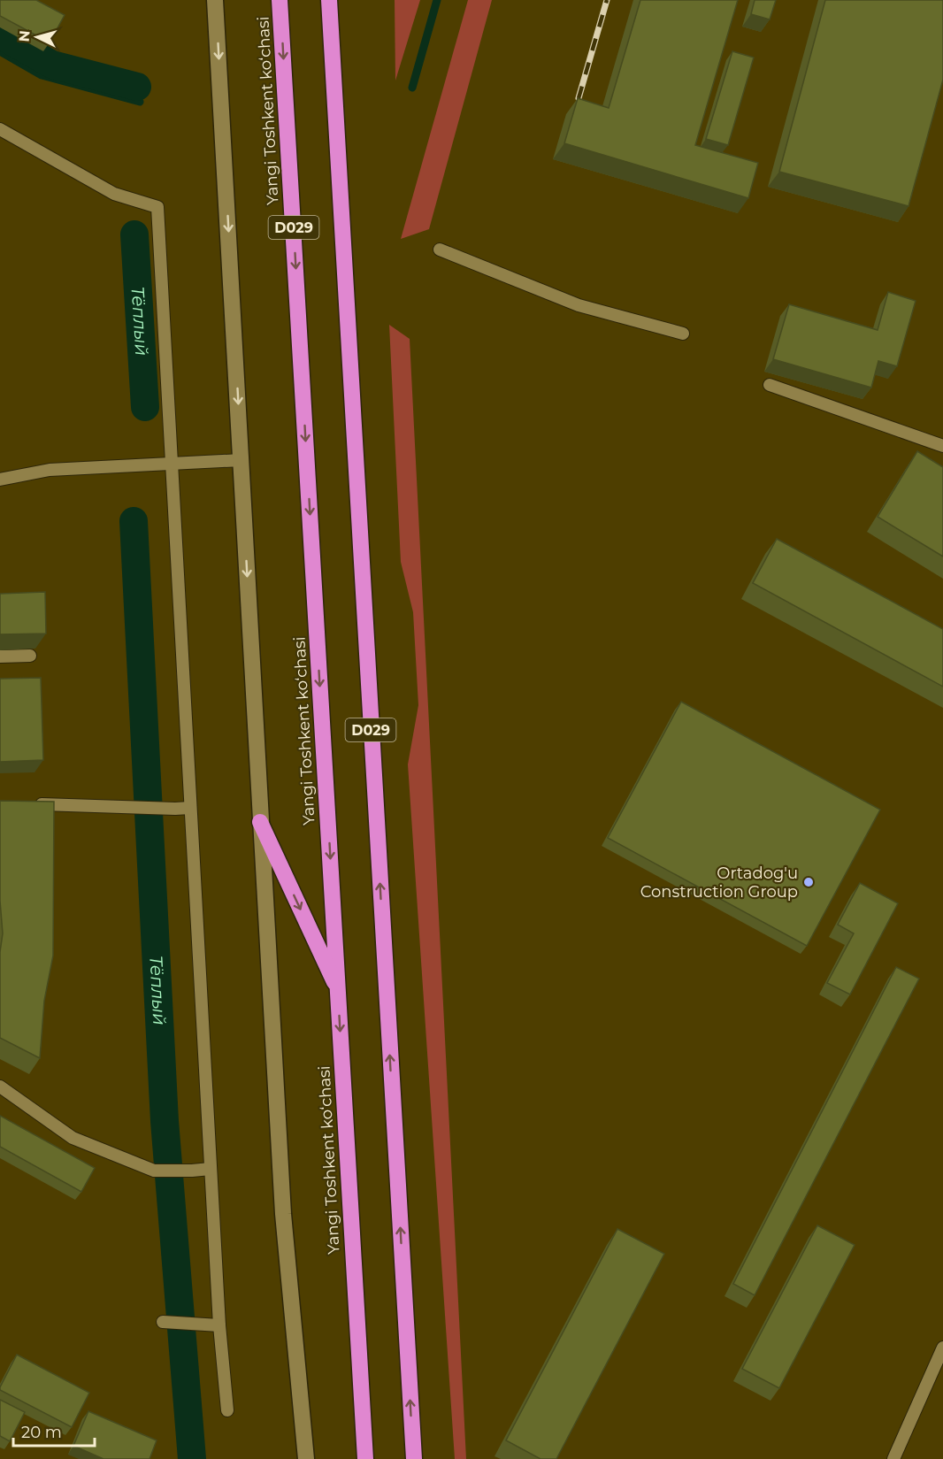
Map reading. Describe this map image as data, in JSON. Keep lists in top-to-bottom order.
{
  "streets": {
    "highway": ["Yangi Toshkent ko‘chasi", "D029"]
  },
  "water": ["Тёплый"],
  "places": ["Ortadog'u Construction Group"],
  "scale_bar": "20 m",
  "north": "left"
}
